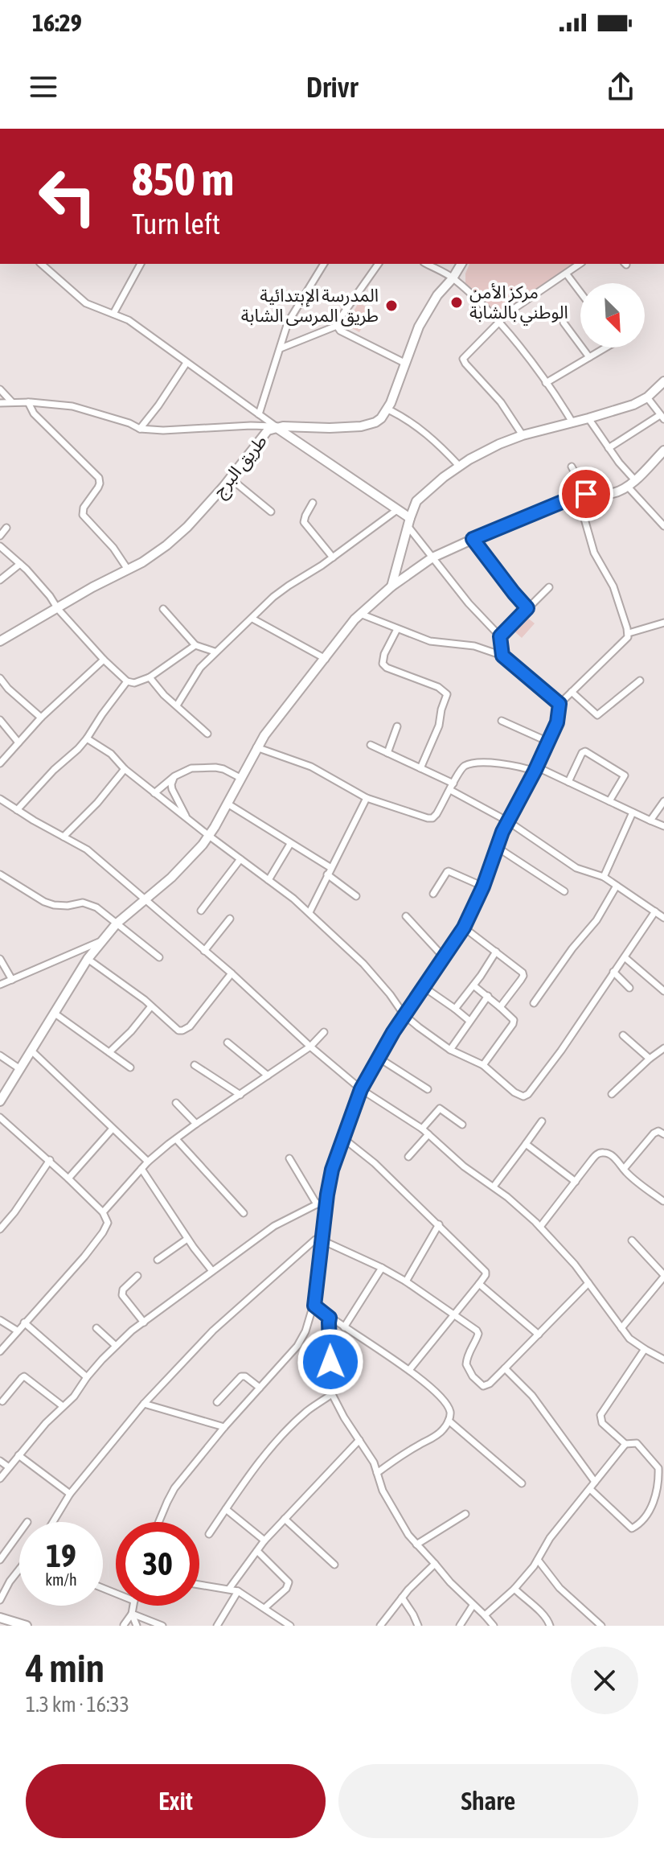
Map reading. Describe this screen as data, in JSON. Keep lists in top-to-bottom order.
{
  "streets": {
    "street": ["طريق البرج"]
  },
  "places": ["مركز الأمن الوطني بالشابة", "المدرسة الإبتدائية طريق المرسى الشابة"],
  "north": "bottom right",
  "page": {
    "status": "16:29",
    "header": "Drivr",
    "turn": ["850 m", "Turn left"],
    "speed": "19 km/h",
    "limit": "30",
    "heading": ["4 min", "1.3 km · 16:33"],
    "buttons": ["Exit", "Share"]
  }
}
